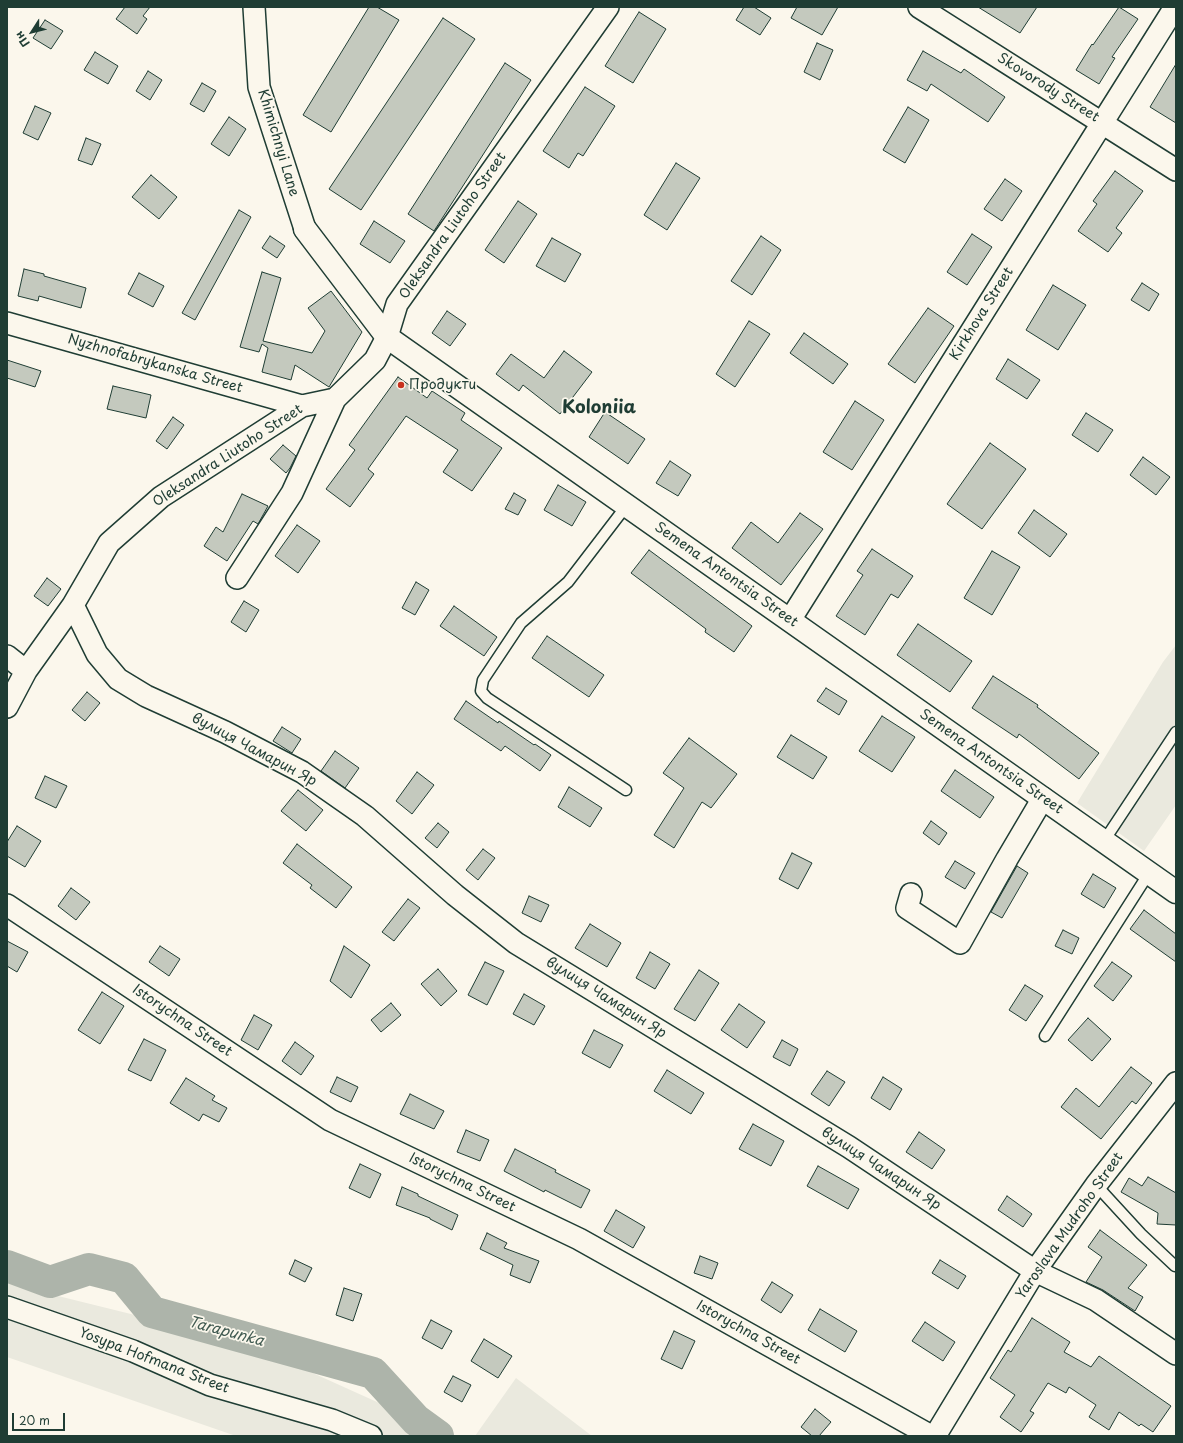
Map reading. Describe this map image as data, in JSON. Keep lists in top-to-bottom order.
{
  "streets": {
    "street": [
      "Skovorody Street",
      "Khimichnyi Lane",
      "Oleksandra Liutoho Street",
      "Kirkhova Street",
      "Nyzhnofabrykanska Street",
      "Semena Antontsia Street",
      "вулиця Чамарин Яр",
      "Istorychna Street",
      "Yaroslava Mudroho Street",
      "Yosypa Hofmana Street"
    ]
  },
  "crossings": [
    ["Skovorody Street", "Kirkhova Street"],
    ["Khimichnyi Lane", "Semena Antontsia Street"],
    ["Oleksandra Liutoho Street", "Nyzhnofabrykanska Street"],
    ["Oleksandra Liutoho Street", "Semena Antontsia Street"],
    ["Oleksandra Liutoho Street", "вулиця Чамарин Яр"],
    ["Kirkhova Street", "Semena Antontsia Street"],
    ["вулиця Чамарин Яр", "Yaroslava Mudroho Street"]
  ],
  "districts": ["Koloniia"],
  "water": ["Tarapunka"],
  "places": ["Продукти"],
  "scale_bar": "20 m",
  "north": "bottom left"
}
